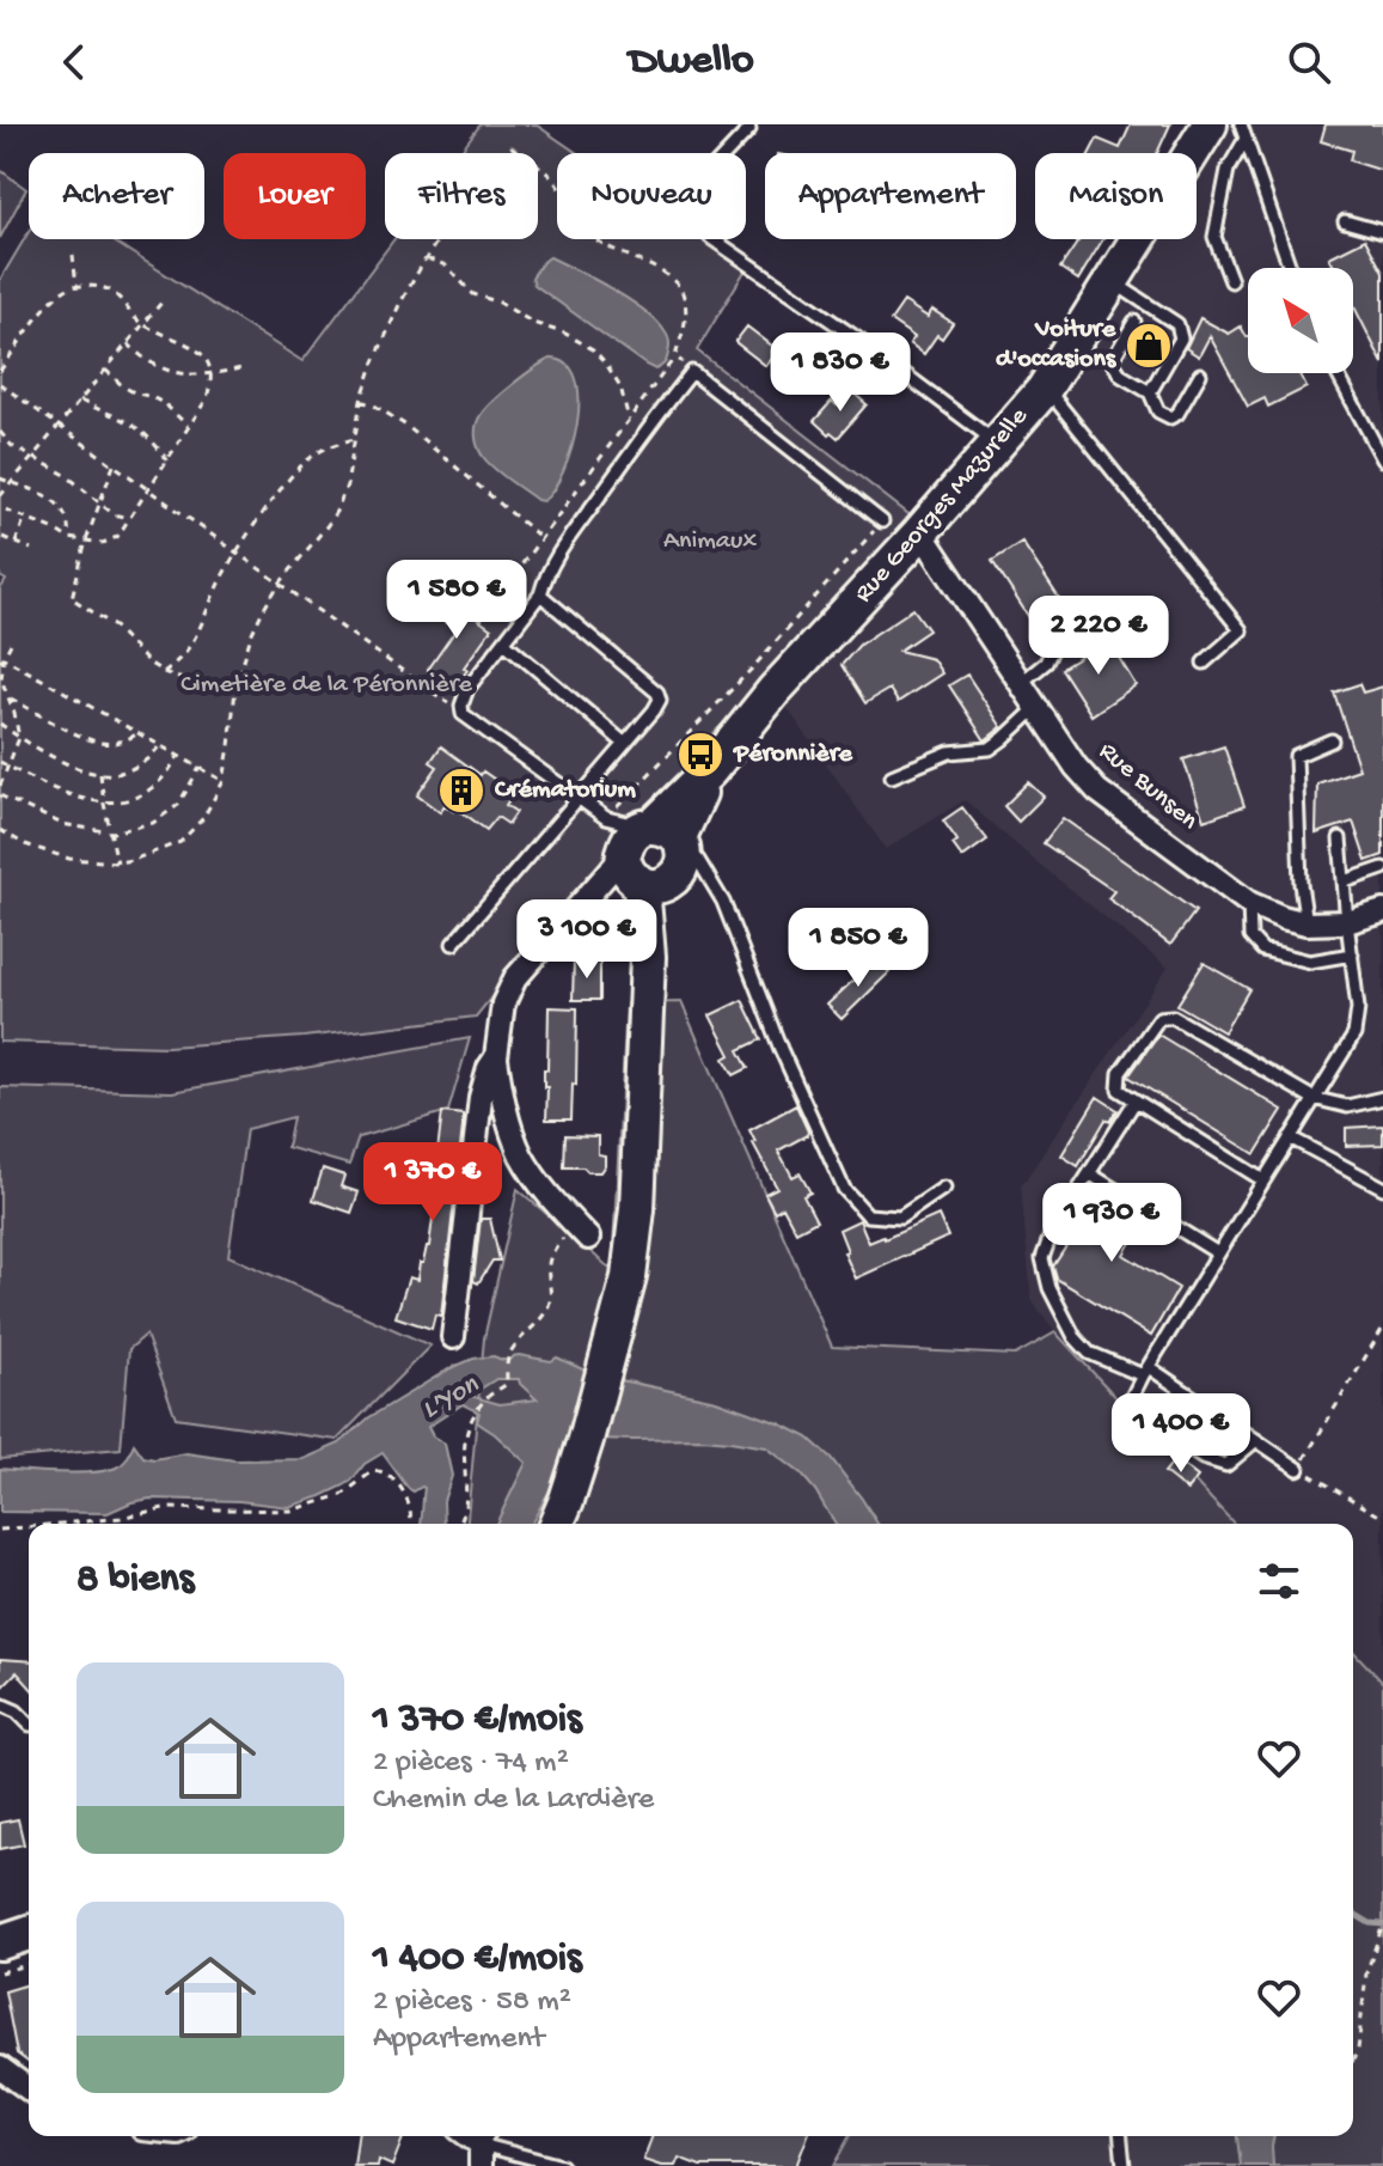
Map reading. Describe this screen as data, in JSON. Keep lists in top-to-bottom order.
{
  "streets": {
    "main road": ["Rue Georges Mazurelle"],
    "street": ["Rue Bunsen"]
  },
  "crossings": [
    ["Rue Georges Mazurelle", "Rue Bunsen"]
  ],
  "water": ["L'Yon"],
  "parks": ["Animaux", "Cimetière de la Péronnière"],
  "places": {
    "shop": ["Voiture d'occasions"],
    "bus stop": ["Péronnière"],
    "building": ["Crématorium"]
  },
  "north": "top left",
  "page": {
    "header": "Dwello",
    "chip": [
      "Acheter",
      "Louer",
      "Filtres",
      "Nouveau",
      "Appartement",
      "Maison"
    ],
    "price": [
      "1 830 €",
      "1 580 €",
      "2 220 €",
      "3 100 €",
      "1 850 €",
      "1 370 €",
      "1 930 €",
      "1 400 €"
    ],
    "heading": "8 biens",
    "list": [
      {
        "name": "1 370 €/mois",
        "note": "2 pièces · 74 m² · Chemin de la Lardière"
      },
      {
        "name": "1 400 €/mois",
        "note": "2 pièces · 58 m² · Appartement"
      }
    ]
  }
}
